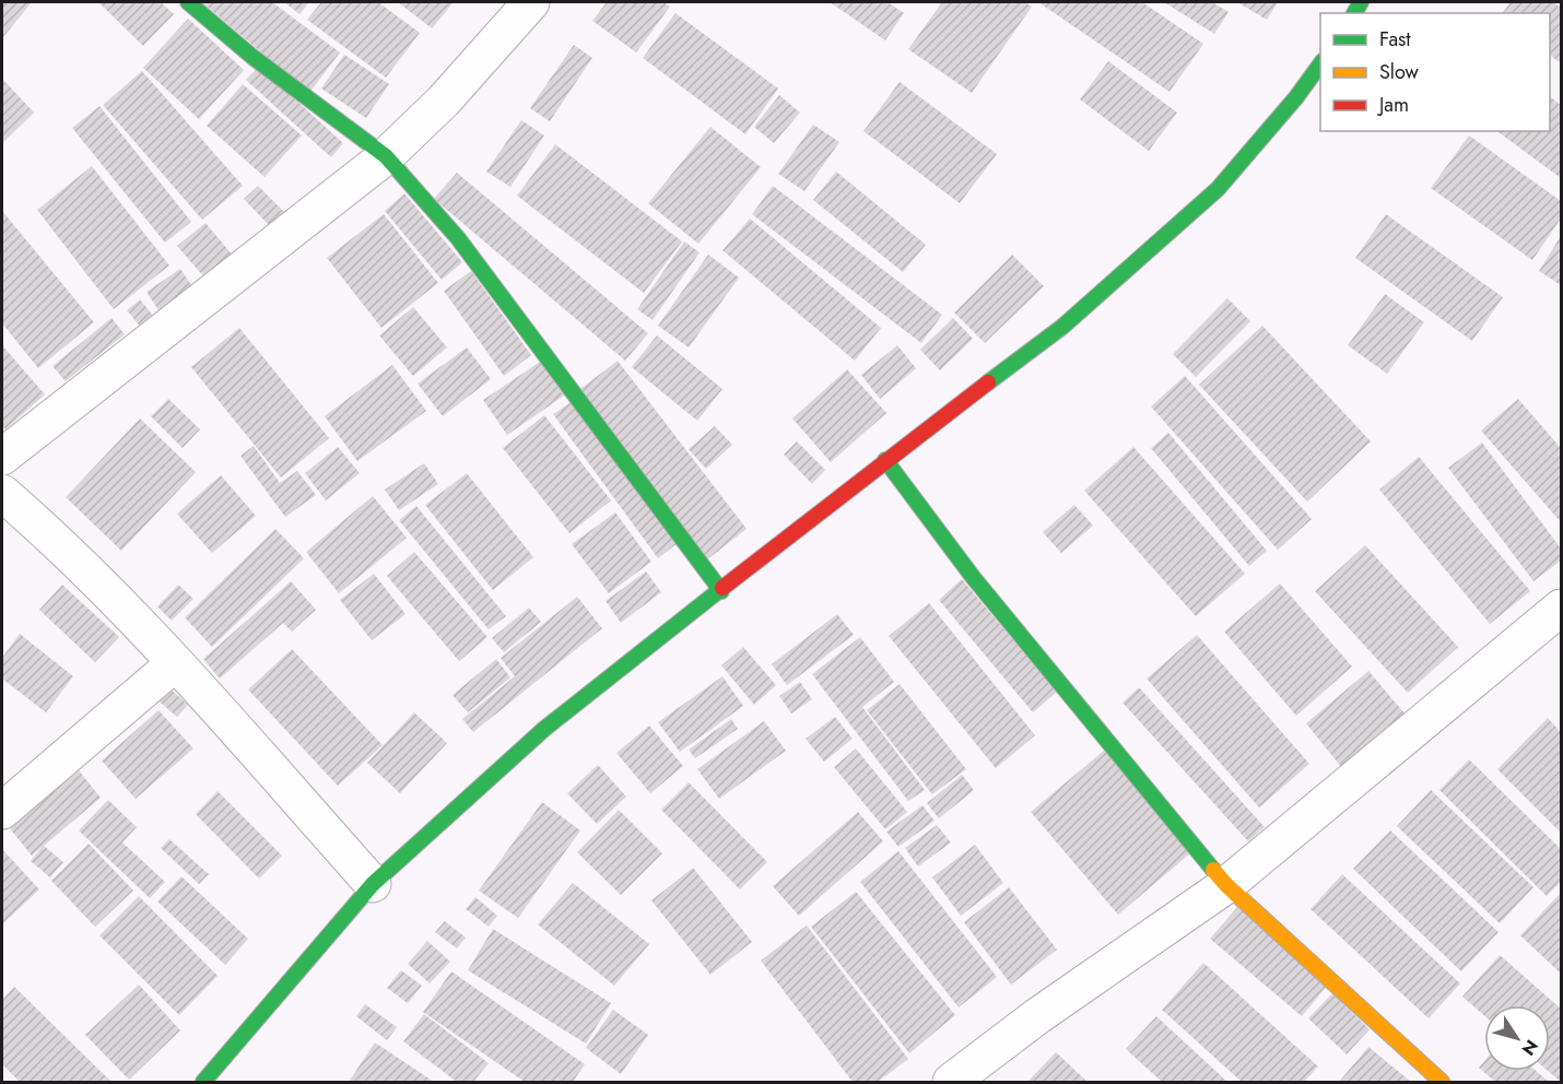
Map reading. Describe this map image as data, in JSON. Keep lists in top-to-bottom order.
{
  "legend": ["Fast", "Slow", "Jam"],
  "north": "bottom right"
}
